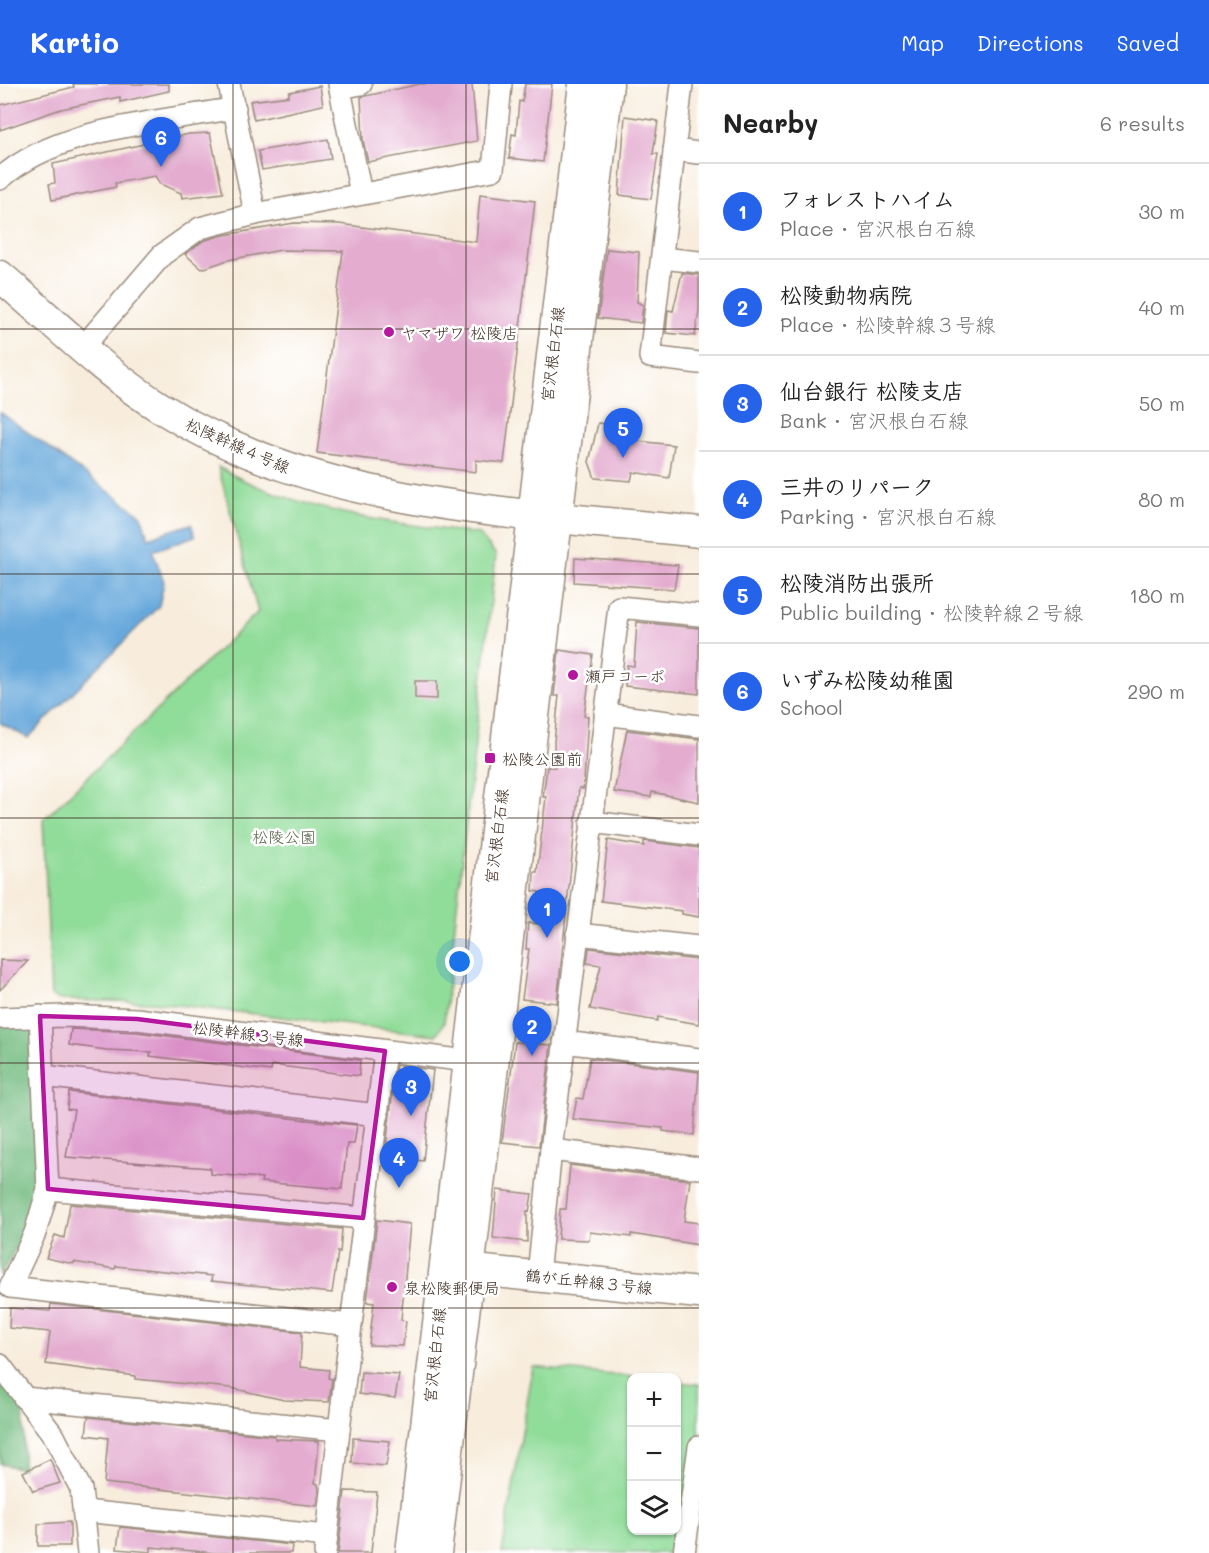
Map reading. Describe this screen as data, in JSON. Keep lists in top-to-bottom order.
{
  "streets": {
    "street": [
      "宮沢根白石線",
      "松陵幹線４号線",
      "松陵幹線３号線",
      "鶴が丘幹線３号線"
    ]
  },
  "crossings": [
    ["宮沢根白石線", "松陵幹線４号線"],
    ["宮沢根白石線", "鶴が丘幹線３号線"]
  ],
  "parks": ["松陵公園"],
  "places": {
    "other": ["ヤマザワ 松陵店", "瀬戸コーポ", "泉松陵郵便局"],
    "transit": ["松陵公園前"]
  },
  "page": {
    "header": "Kartio",
    "nav": ["Map", "Directions", "Saved"],
    "heading": ["Nearby", "6 results"],
    "pins": [
      "6",
      "5",
      "1",
      "2",
      "3",
      "4"
    ],
    "list": [
      {
        "mark": "1",
        "name": "フォレストハイム",
        "note": "Place · 宮沢根白石線",
        "value": "30 m"
      },
      {
        "mark": "2",
        "name": "松陵動物病院",
        "note": "Place · 松陵幹線３号線",
        "value": "40 m"
      },
      {
        "mark": "3",
        "name": "仙台銀行 松陵支店",
        "note": "Bank · 宮沢根白石線",
        "value": "50 m"
      },
      {
        "mark": "4",
        "name": "三井のリパーク",
        "note": "Parking · 宮沢根白石線",
        "value": "80 m"
      },
      {
        "mark": "5",
        "name": "松陵消防出張所",
        "note": "Public building · 松陵幹線２号線",
        "value": "180 m"
      },
      {
        "mark": "6",
        "name": "いずみ松陵幼稚園",
        "note": "School",
        "value": "290 m"
      }
    ],
    "map_buttons": ["+", "−"]
  }
}
